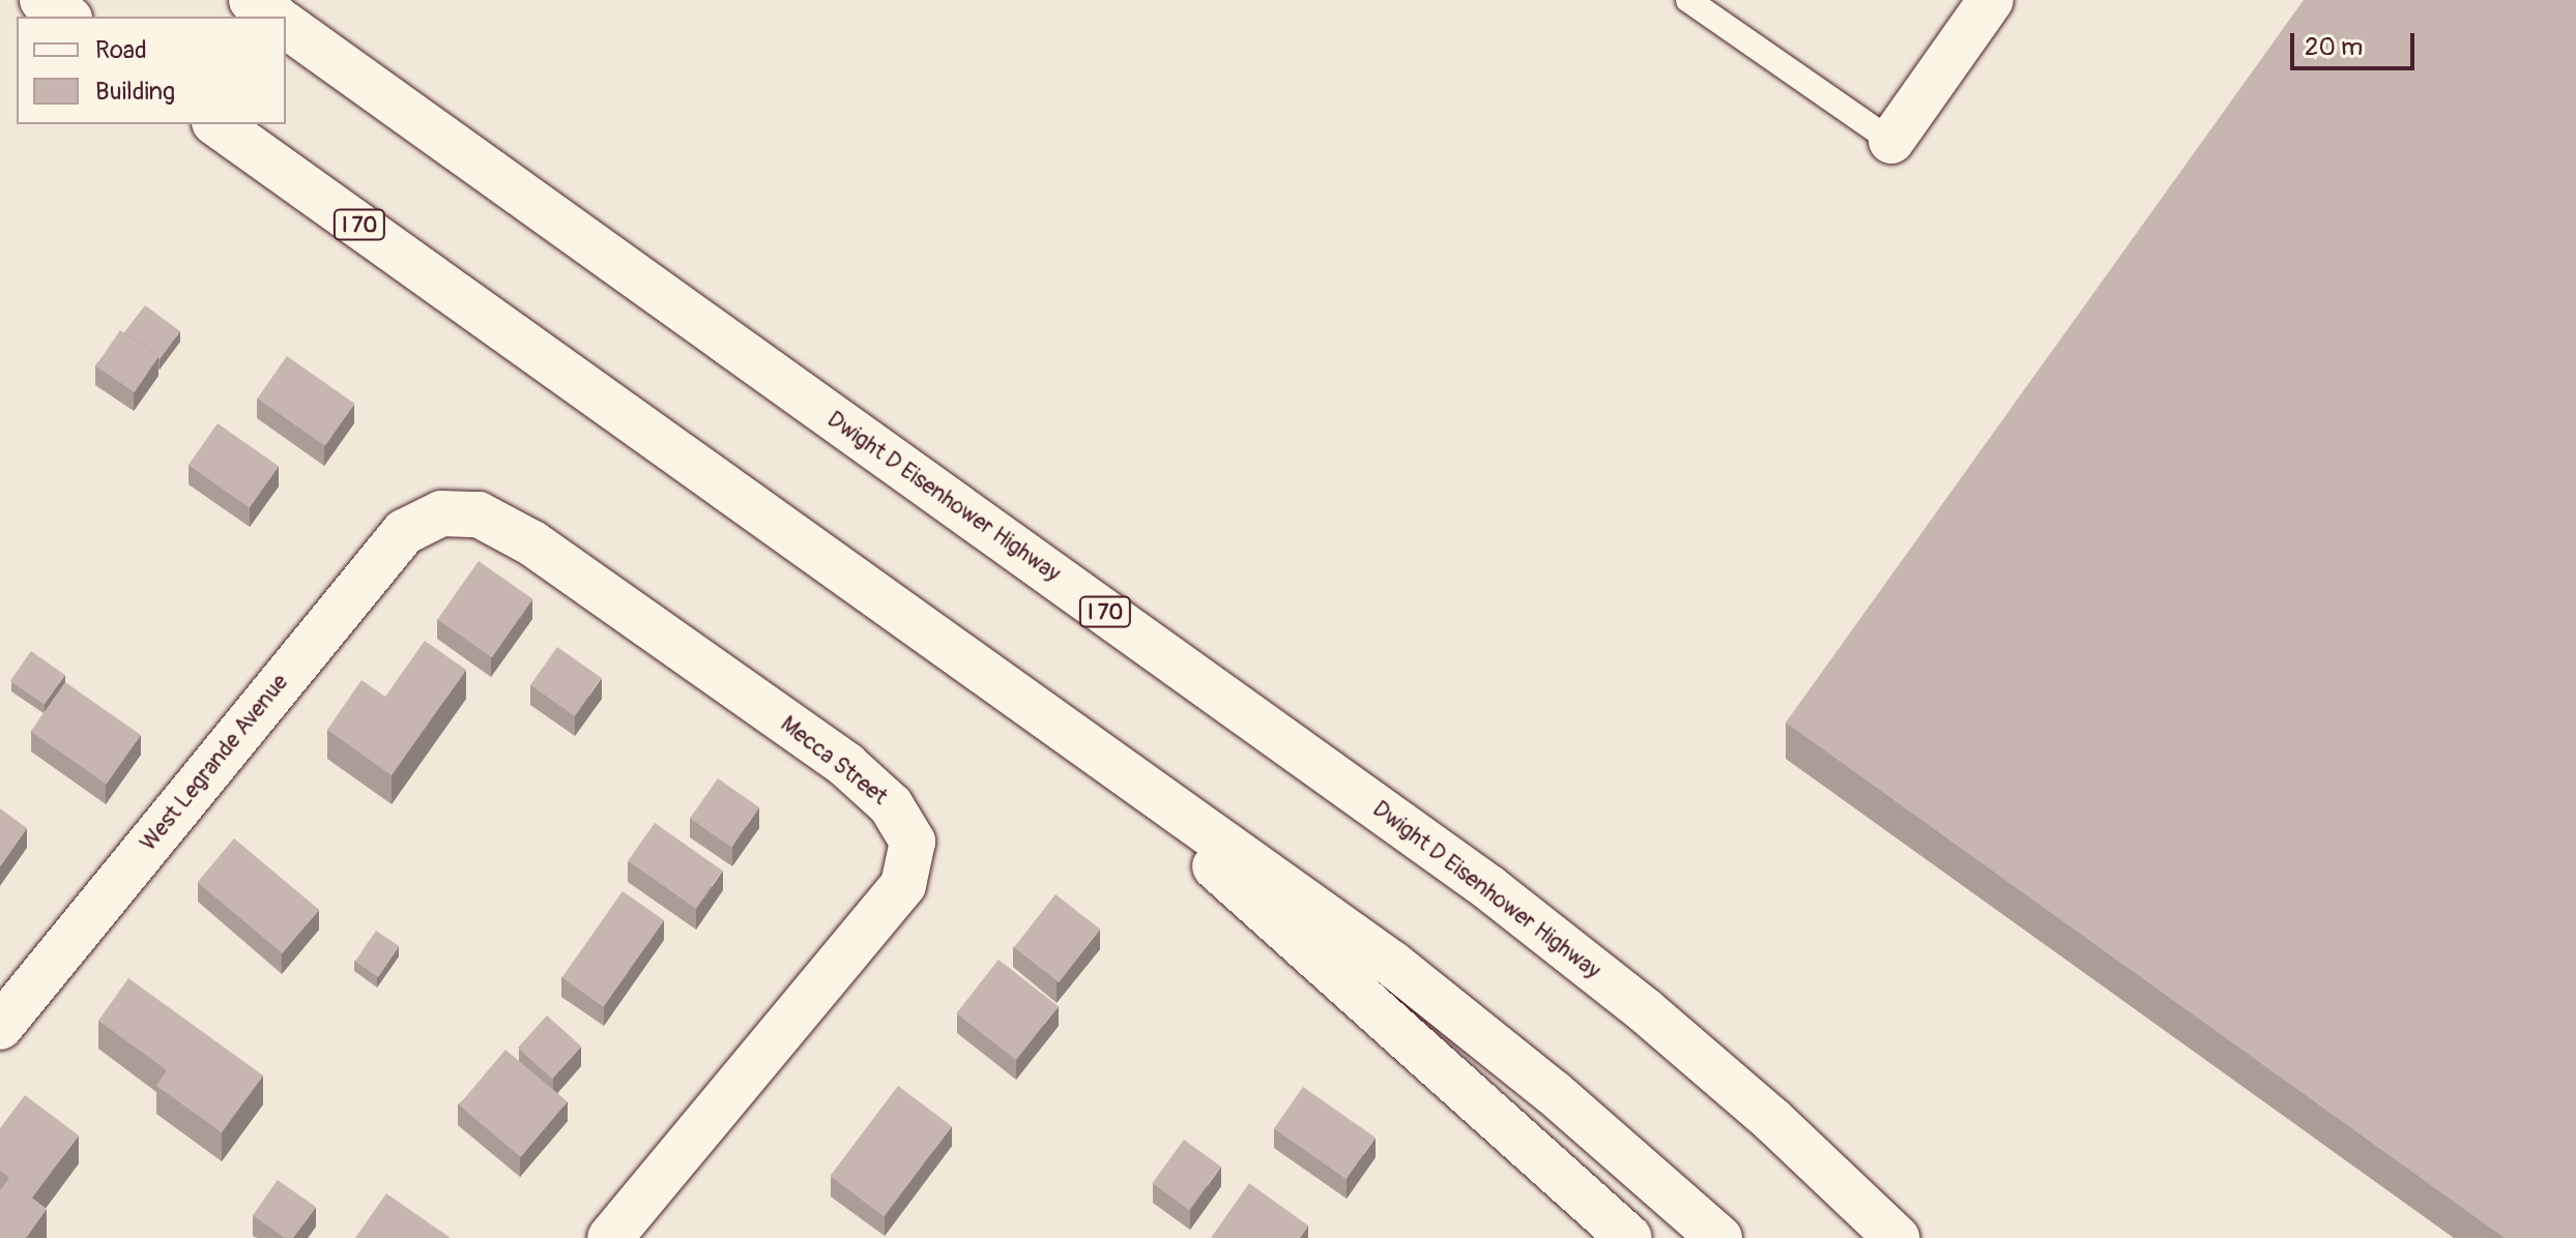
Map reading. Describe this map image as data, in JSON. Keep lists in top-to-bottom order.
{
  "streets": {
    "main road": [
      "I 70",
      "Dwight D Eisenhower Highway",
      "Mecca Street",
      "West Legrande Avenue"
    ]
  },
  "crossings": [
    ["Mecca Street", "West Legrande Avenue"]
  ],
  "legend": ["Road", "Building"],
  "scale_bar": "20 m"
}
